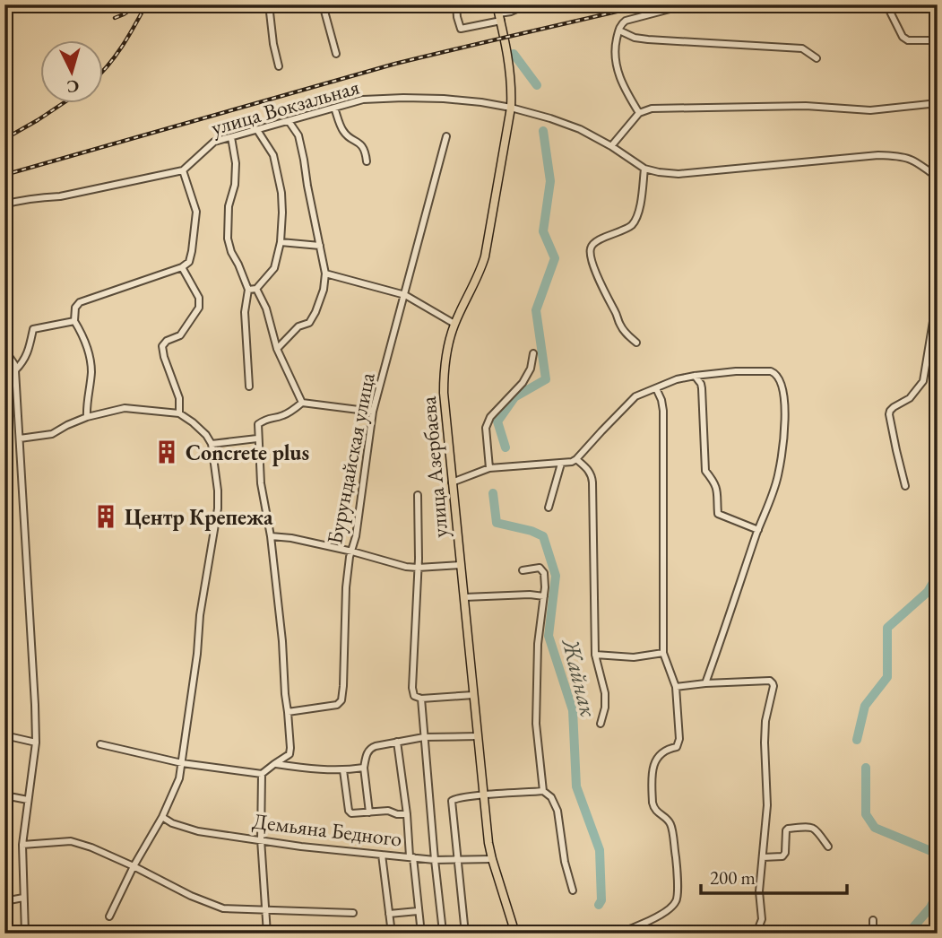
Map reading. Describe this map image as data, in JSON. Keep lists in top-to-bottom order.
{
  "streets": {
    "main road": ["улица Азербаева"],
    "street": ["улица Вокзальная", "Бурундайская улица", "Демьяна Бедного"]
  },
  "crossings": [
    ["улица Вокзальная", "улица Азербаева"],
    ["улица Азербаева", "Демьяна Бедного"]
  ],
  "water": ["Жайнак"],
  "places": {
    "building": ["Concrete plus", "Центр Крепежа"]
  },
  "scale_bar": "200 m",
  "north": "bottom"
}
